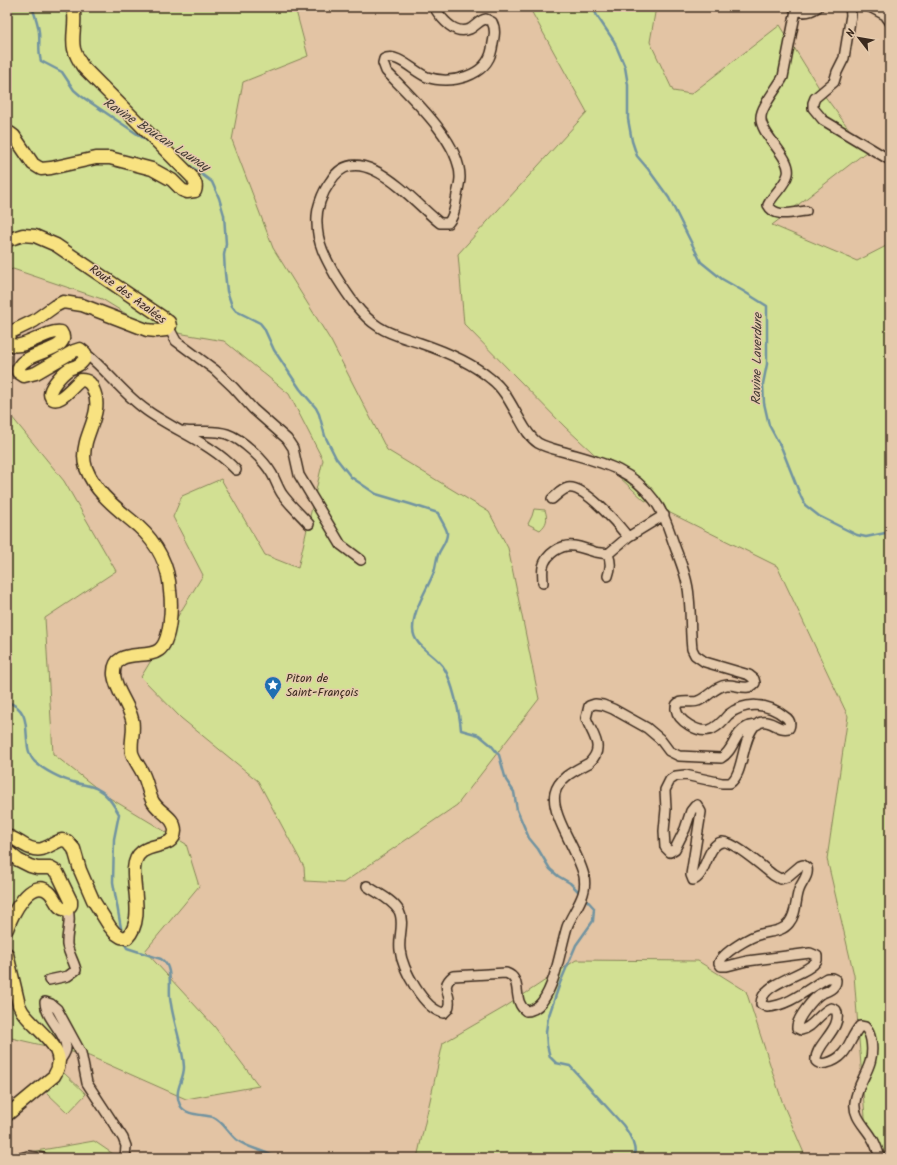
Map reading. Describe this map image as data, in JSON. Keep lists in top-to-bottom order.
{
  "streets": {
    "main road": ["Route des Azalées"]
  },
  "water": ["Ravine Boucan Launay", "Ravine Laverdure"],
  "places": {
    "place": ["Piton de Saint-François"]
  },
  "north": "top left"
}
